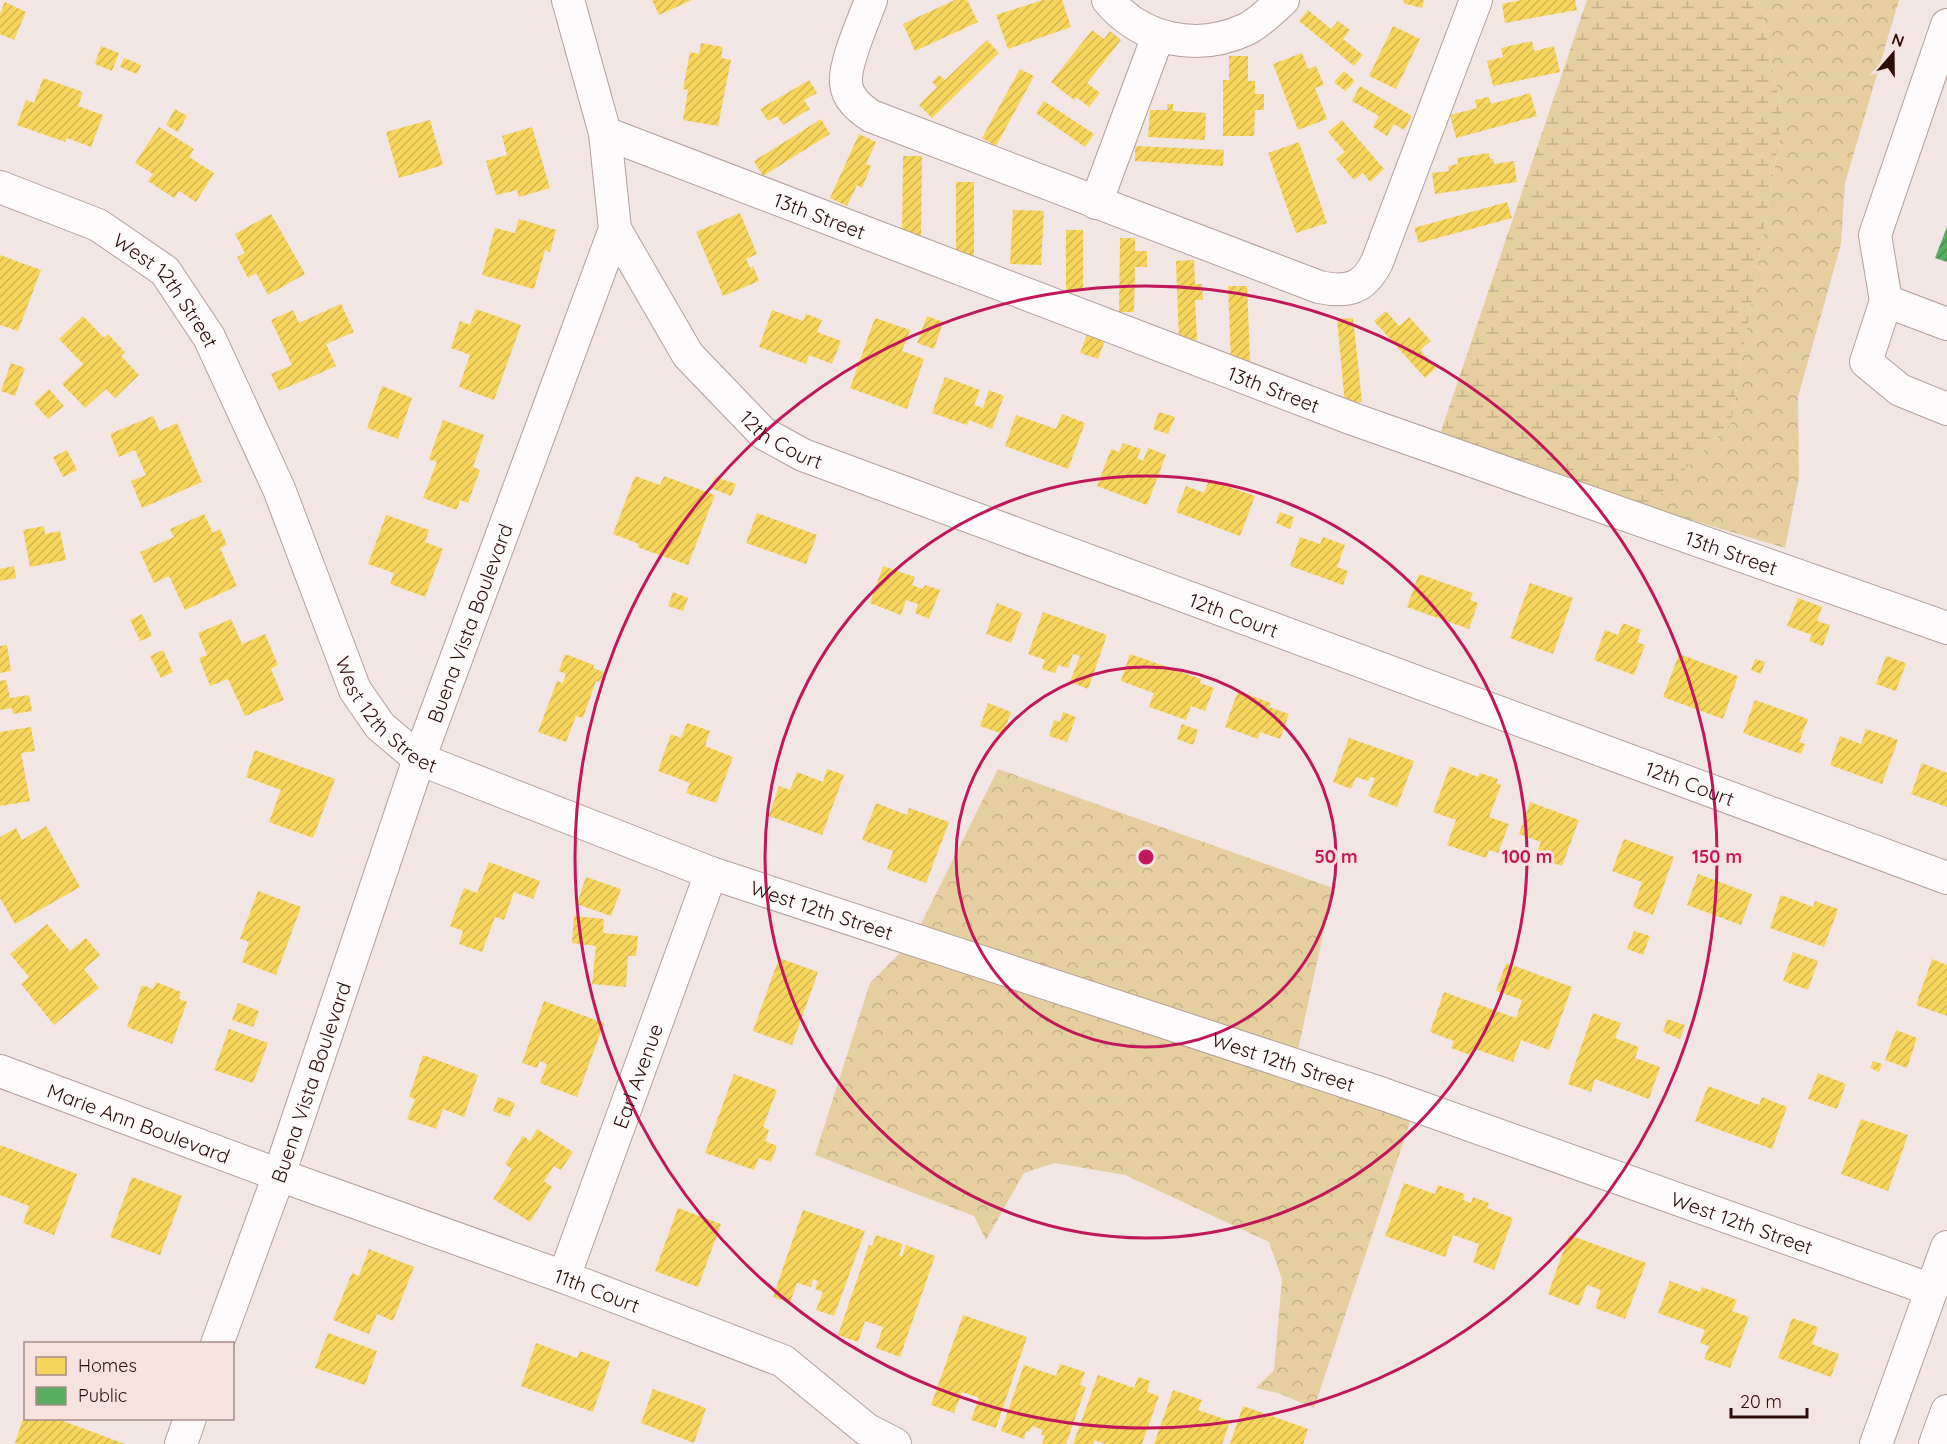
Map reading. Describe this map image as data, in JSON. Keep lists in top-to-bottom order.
{
  "streets": {
    "street": [
      "13th Street",
      "West 12th Street",
      "12th Court",
      "Buena Vista Boulevard",
      "Earl Avenue",
      "Marie Ann Boulevard",
      "11th Court"
    ]
  },
  "crossings": [
    ["13th Street", "Buena Vista Boulevard"],
    ["West 12th Street", "Buena Vista Boulevard"],
    ["West 12th Street", "Earl Avenue"],
    ["12th Court", "Buena Vista Boulevard"],
    ["Buena Vista Boulevard", "Marie Ann Boulevard"],
    ["Buena Vista Boulevard", "11th Court"],
    ["Earl Avenue", "11th Court"],
    ["Marie Ann Boulevard", "11th Court"]
  ],
  "legend": ["Homes", "Public"],
  "scale_bar": "20 m",
  "north": "top",
  "rings": ["50 m", "100 m", "150 m"]
}
